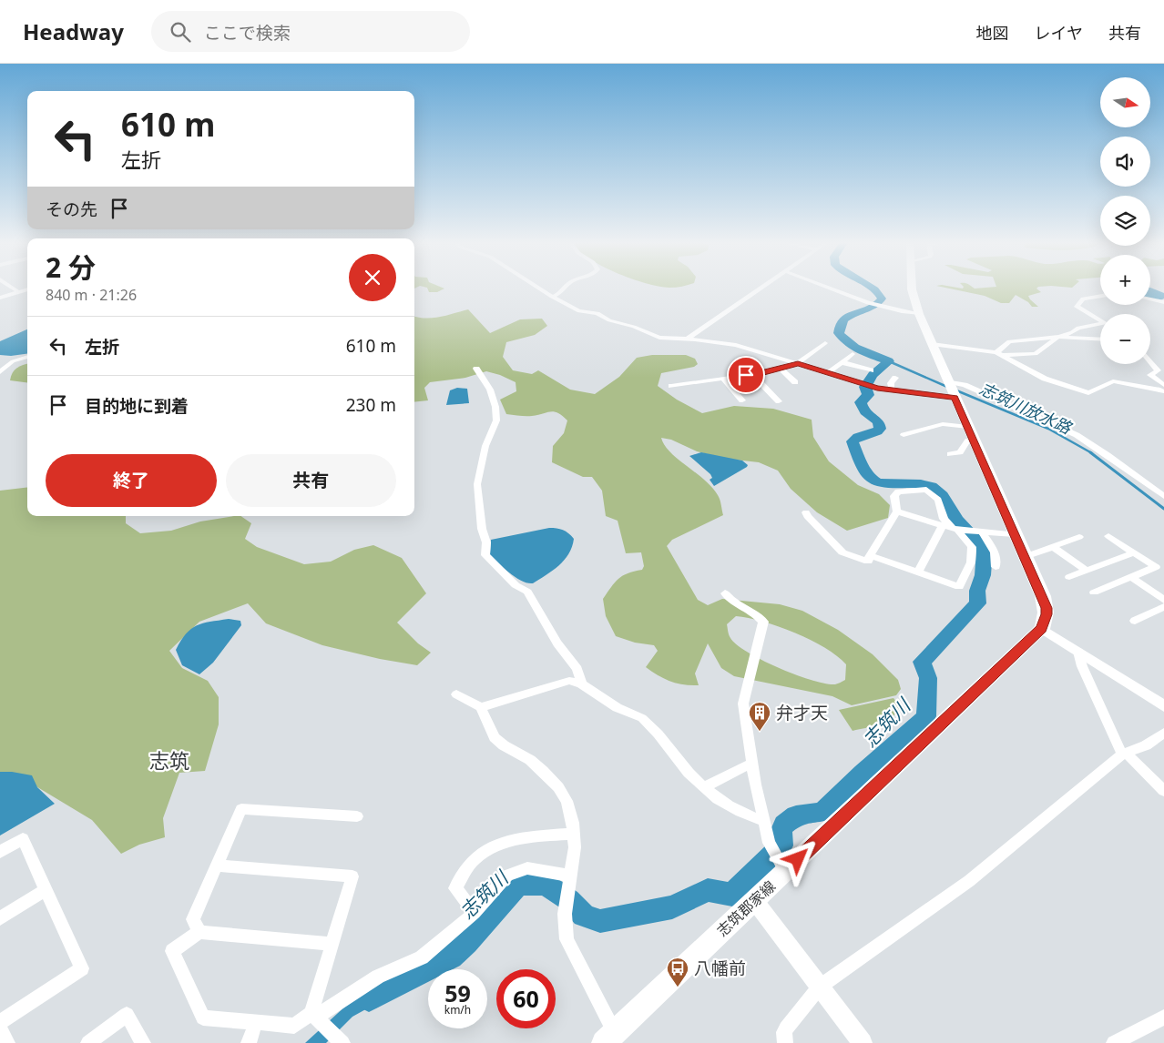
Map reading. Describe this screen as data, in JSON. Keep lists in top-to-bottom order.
{
  "streets": {
    "main road": ["志筑郡家線"]
  },
  "districts": ["志筑"],
  "water": ["志筑川放水路", "志筑川"],
  "places": {
    "building": ["弁才天"],
    "bus stop": ["八幡前"]
  },
  "north": "right",
  "page": {
    "header": "Headway",
    "search": "ここで検索",
    "nav": ["地図", "レイヤ", "共有"],
    "map_buttons": ["+", "−"],
    "turn": ["610 m", "左折"],
    "then": "その先",
    "heading": ["2 分", "840 m · 21:26"],
    "list": [
      {
        "name": "左折",
        "value": "610 m"
      },
      {
        "name": "目的地に到着",
        "value": "230 m"
      }
    ],
    "buttons": ["終了", "共有"],
    "speed": "59 km/h",
    "limit": "60"
  }
}
